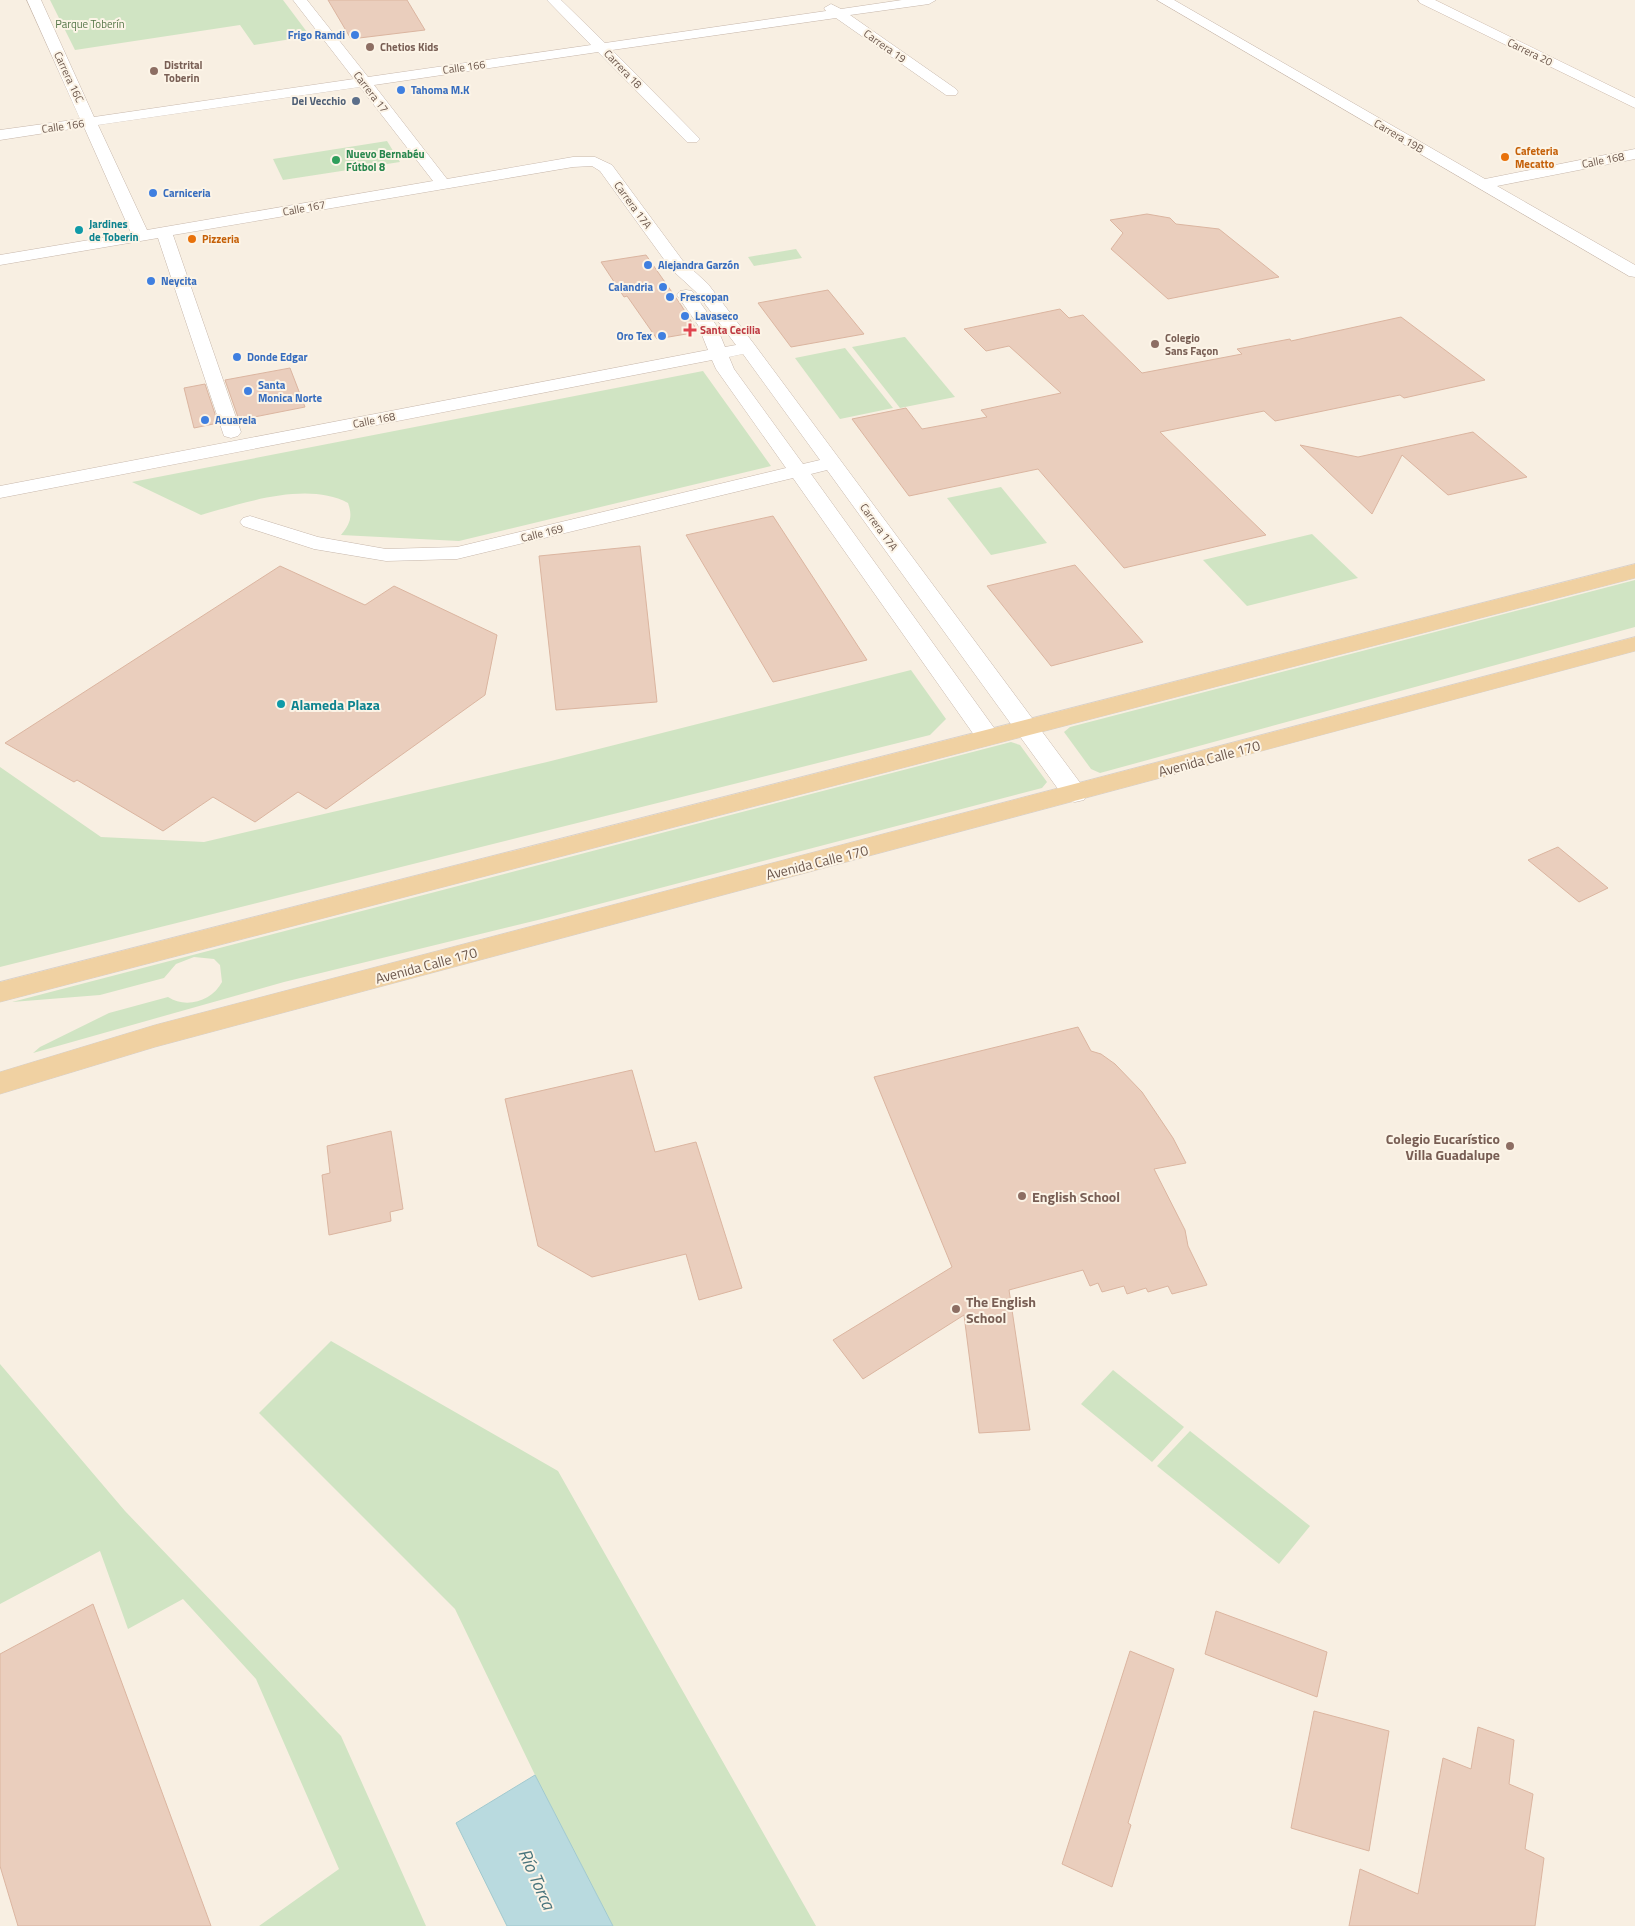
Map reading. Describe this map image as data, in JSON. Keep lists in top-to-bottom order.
{
  "streets": {
    "main road": ["Avenida Calle 170"],
    "street": [
      "Carrera 19",
      "Carrera 20",
      "Calle 166",
      "Carrera 18",
      "Carrera 16C",
      "Carrera 17",
      "Carrera 19B",
      "Calle 168",
      "Carrera 17A",
      "Calle 167",
      "Calle 169"
    ]
  },
  "crossings": [
    ["Carrera 19", "Calle 166"],
    ["Calle 166", "Carrera 18"],
    ["Calle 166", "Carrera 16C"],
    ["Calle 166", "Carrera 17"],
    ["Carrera 16C", "Calle 167"],
    ["Carrera 17", "Calle 167"],
    ["Carrera 19B", "Calle 168"],
    ["Calle 168", "Carrera 17A"],
    ["Carrera 17A", "Calle 167"],
    ["Carrera 17A", "Calle 169"],
    ["Carrera 17A", "Avenida Calle 170"]
  ],
  "water": ["Río Torca"],
  "parks": ["Parque Toberín"],
  "places": {
    "other": [
      "Frigo Ramdi",
      "Chetios Kids",
      "Distrital Toberin",
      "Tahoma M.K",
      "Del Vecchio",
      "Cafeteria Mecatto",
      "Nuevo Bernabéu Fútbol 8",
      "Carniceria",
      "Jardines de Toberin",
      "Pizzeria",
      "Alejandra Garzón",
      "Neycita",
      "Calandria",
      "Frescopan",
      "Lavaseco",
      "Oro Tex",
      "Colegio Sans Façon",
      "Donde Edgar",
      "Santa Monica Norte",
      "Acuarela",
      "Alameda Plaza",
      "Colegio Eucarístico Villa Guadalupe",
      "English School",
      "The English School"
    ],
    "health": ["Santa Cecilia"]
  }
}
